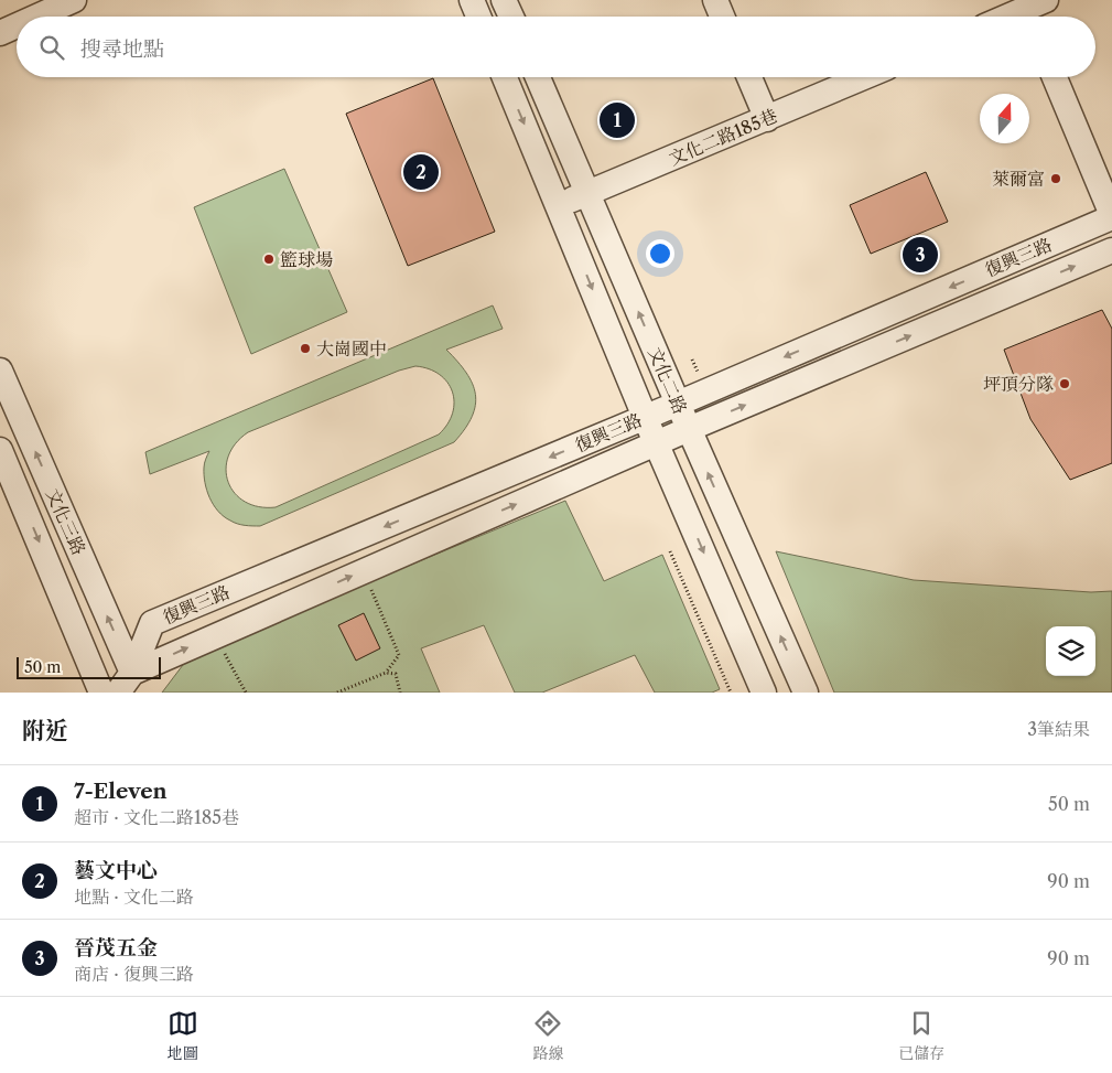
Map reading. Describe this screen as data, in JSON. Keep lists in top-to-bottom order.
{
  "streets": {
    "street": [
      "文化二路185巷",
      "復興三路",
      "文化二路",
      "文化三路"
    ]
  },
  "crossings": [
    ["文化二路185巷", "文化二路"],
    ["復興三路", "文化二路"],
    ["復興三路", "文化三路"]
  ],
  "places": [
    "萊爾富",
    "籃球場",
    "大崗國中",
    "坪頂分隊"
  ],
  "scale_bar": "50 m",
  "north": "top",
  "page": {
    "search": "搜尋地點",
    "pins": ["1", "2", "3"],
    "scale": "50 m",
    "heading": ["附近", "3筆結果"],
    "list": [
      {
        "mark": "1",
        "name": "7-Eleven",
        "note": "超市 · 文化二路185巷",
        "value": "50 m"
      },
      {
        "mark": "2",
        "name": "藝文中心",
        "note": "地點 · 文化二路",
        "value": "90 m"
      },
      {
        "mark": "3",
        "name": "晉茂五金",
        "note": "商店 · 復興三路",
        "value": "90 m"
      }
    ],
    "nav": ["地圖", "路線", "已儲存"]
  }
}
